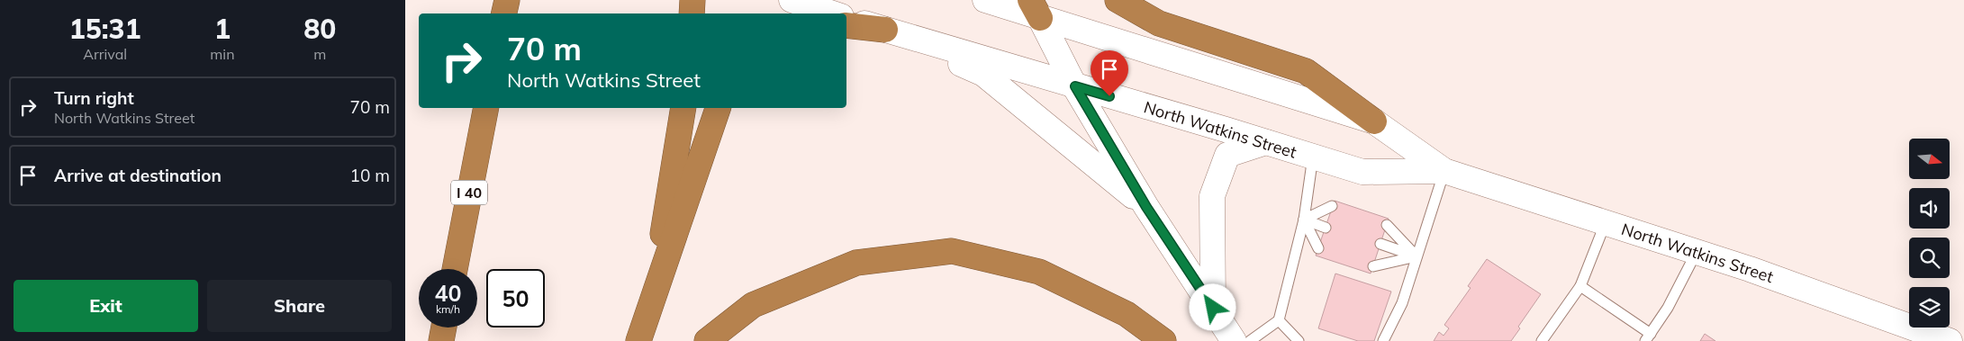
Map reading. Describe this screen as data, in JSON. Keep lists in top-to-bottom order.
{
  "streets": {
    "highway": ["I 40"],
    "main road": ["North Watkins Street"]
  },
  "north": "right",
  "page": {
    "eta": [
      "15:31",
      "Arrival",
      "1",
      "min",
      "80",
      "m"
    ],
    "turn": ["70 m", "North Watkins Street"],
    "list": [
      {
        "name": "Turn right",
        "note": "North Watkins Street",
        "value": "70 m"
      },
      {
        "name": "Arrive at destination",
        "value": "10 m"
      }
    ],
    "speed": "40 km/h",
    "limit": "50",
    "buttons": ["Exit", "Share"]
  }
}
